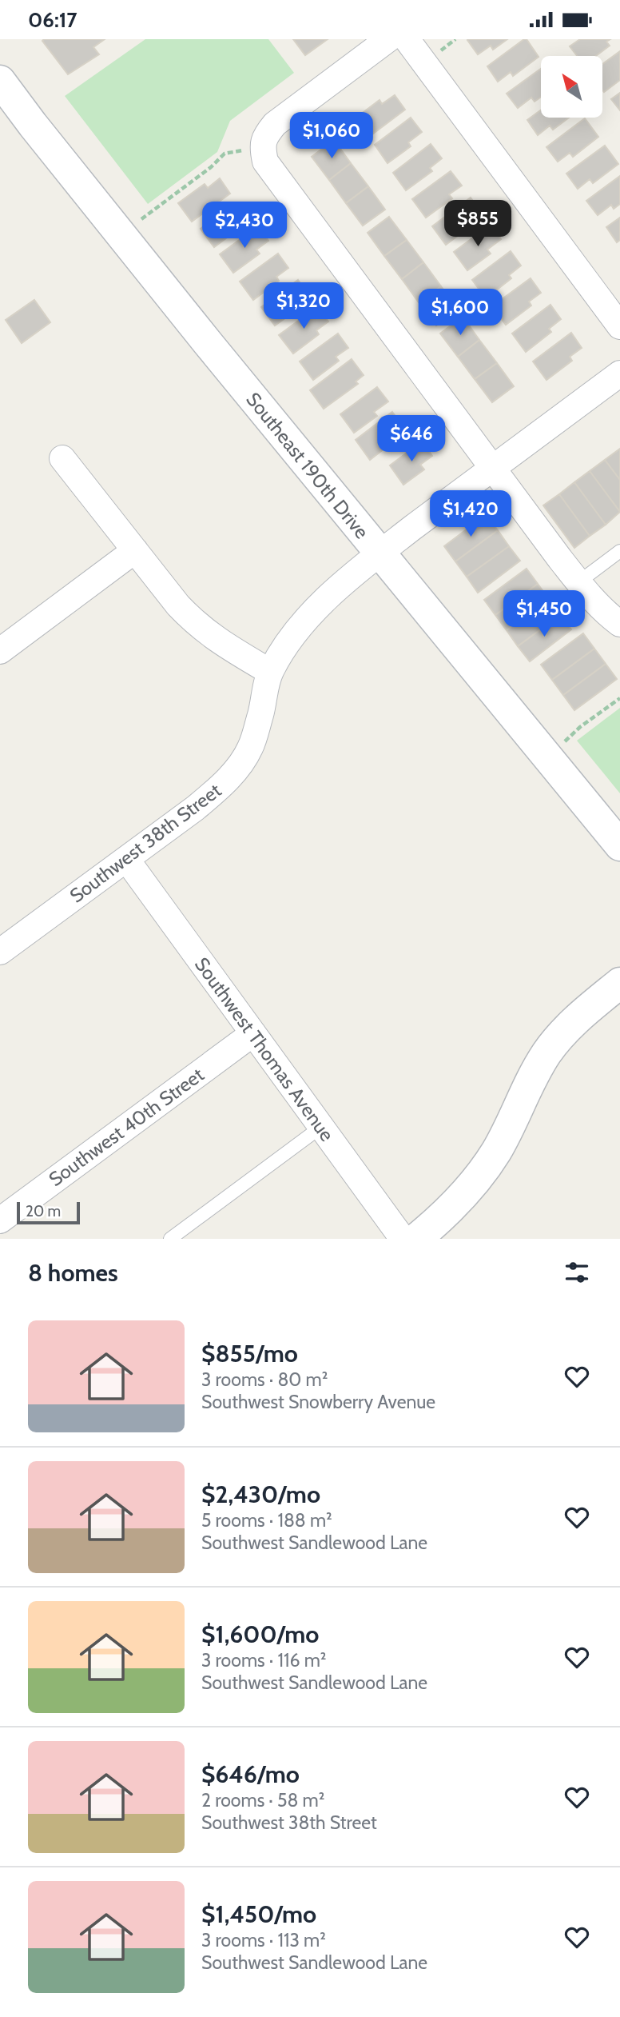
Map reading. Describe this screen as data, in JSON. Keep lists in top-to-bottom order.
{
  "streets": {
    "main road": ["Southeast 190th Drive"],
    "street": ["Southwest 38th Street", "Southwest Thomas Avenue", "Southwest 40th Street"]
  },
  "crossings": [
    ["Southeast 190th Drive", "Southwest 38th Street"],
    ["Southwest 38th Street", "Southwest Thomas Avenue"],
    ["Southwest Thomas Avenue", "Southwest 40th Street"]
  ],
  "scale_bar": "20 m",
  "north": "top left",
  "page": {
    "status": "06:17",
    "price": [
      "$1,060",
      "$855",
      "$2,430",
      "$1,320",
      "$1,600",
      "$646",
      "$1,420",
      "$1,450"
    ],
    "scale": "20 m",
    "heading": "8 homes",
    "list": [
      {
        "name": "$855/mo",
        "note": "3 rooms · 80 m² · Southwest Snowberry Avenue"
      },
      {
        "name": "$2,430/mo",
        "note": "5 rooms · 188 m² · Southwest Sandlewood Lane"
      },
      {
        "name": "$1,600/mo",
        "note": "3 rooms · 116 m² · Southwest Sandlewood Lane"
      },
      {
        "name": "$646/mo",
        "note": "2 rooms · 58 m² · Southwest 38th Street"
      },
      {
        "name": "$1,450/mo",
        "note": "3 rooms · 113 m² · Southwest Sandlewood Lane"
      }
    ]
  }
}
